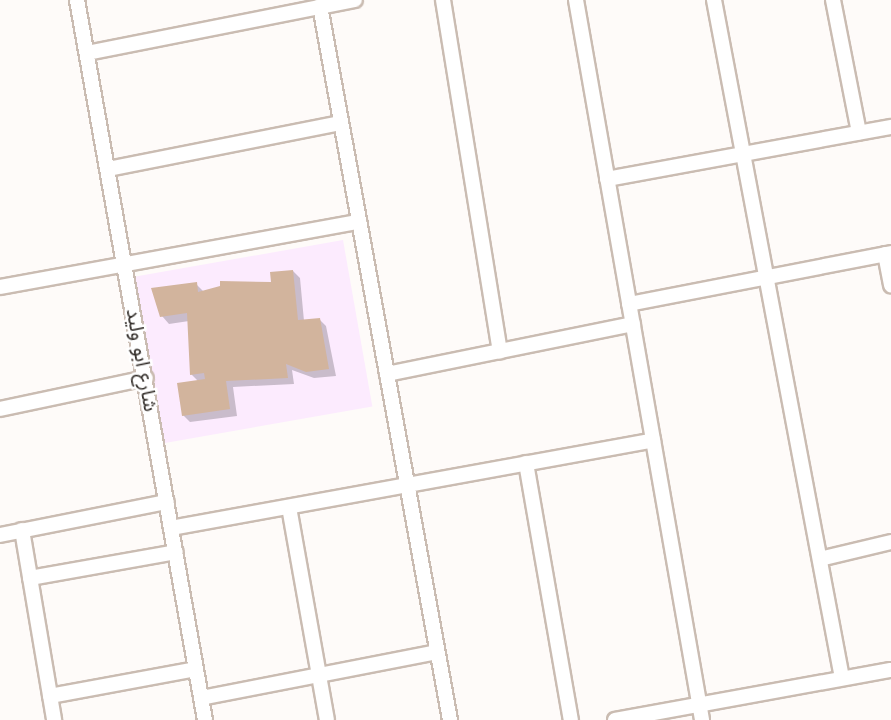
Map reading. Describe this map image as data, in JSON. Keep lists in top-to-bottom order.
{
  "streets": {
    "street": ["شارع ابو وليد"]
  }
}
